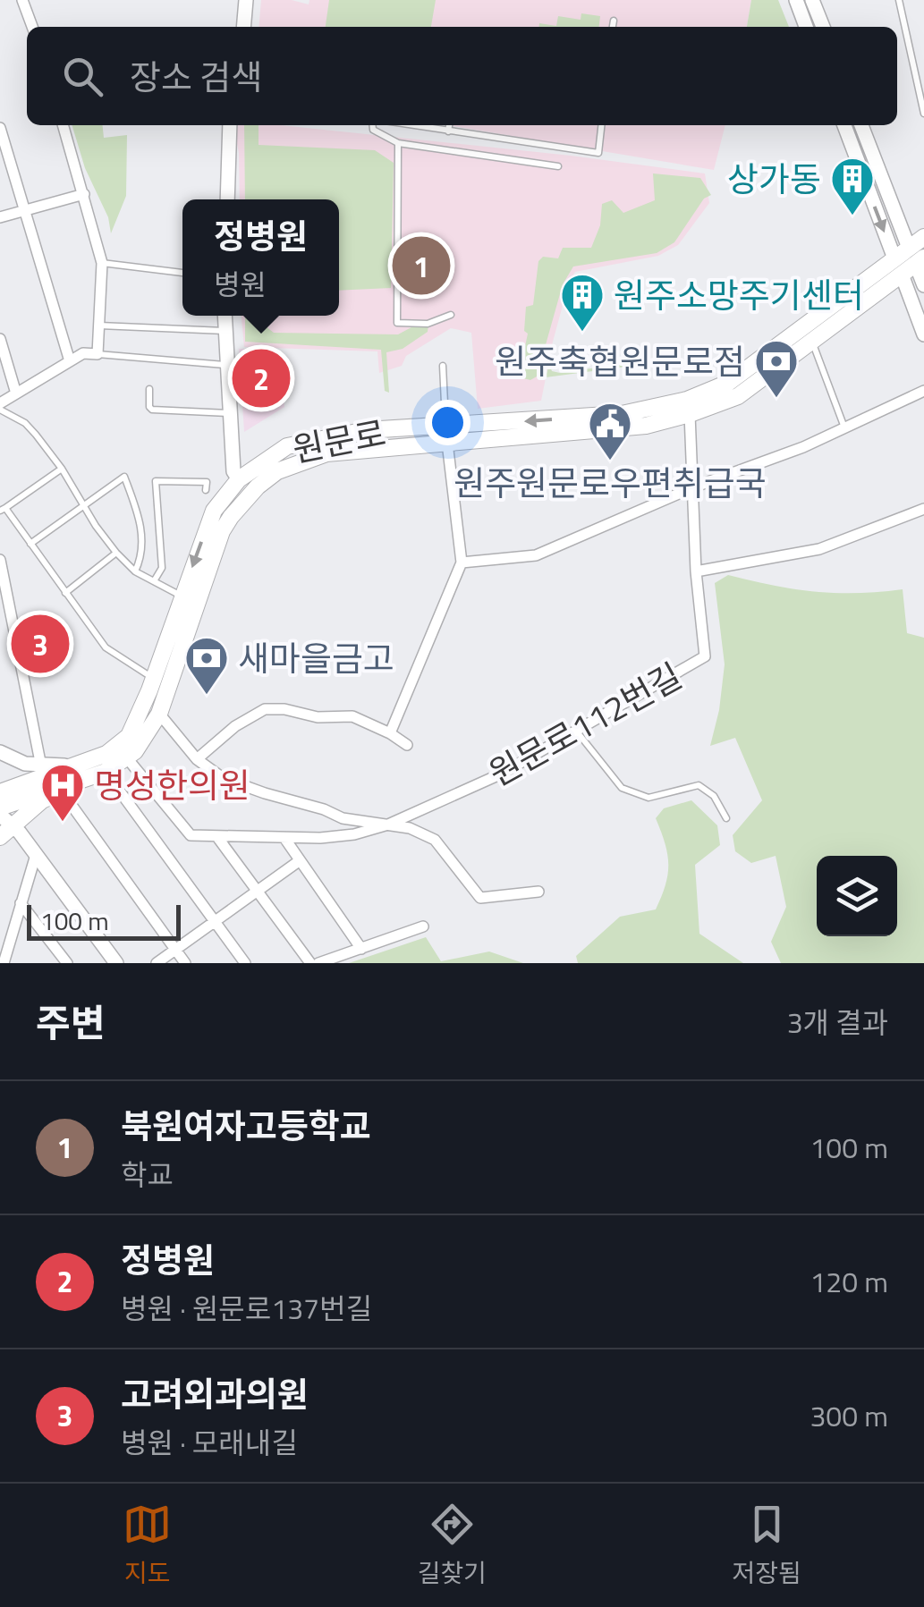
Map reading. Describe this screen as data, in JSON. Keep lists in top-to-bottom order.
{
  "streets": {
    "main road": ["원문로"],
    "street": ["원문로112번길"]
  },
  "crossings": [
    ["원문로", "원문로112번길"]
  ],
  "places": {
    "building": ["상가동", "원주소망주기센터"],
    "bank": ["원주축협원문로점", "새마을금고"],
    "public building": ["원주원문로우편취급국"],
    "hospital": ["명성한의원"]
  },
  "scale_bar": "100 m",
  "page": {
    "search": "장소 검색",
    "popup": ["정병원", "병원"],
    "pins": ["1", "2", "3"],
    "scale": "100 m",
    "heading": ["주변", "3개 결과"],
    "list": [
      {
        "mark": "1",
        "name": "북원여자고등학교",
        "note": "학교",
        "value": "100 m"
      },
      {
        "mark": "2",
        "name": "정병원",
        "note": "병원 · 원문로137번길",
        "value": "120 m"
      },
      {
        "mark": "3",
        "name": "고려외과의원",
        "note": "병원 · 모래내길",
        "value": "300 m"
      }
    ],
    "nav": ["지도", "길찾기", "저장됨"]
  }
}
